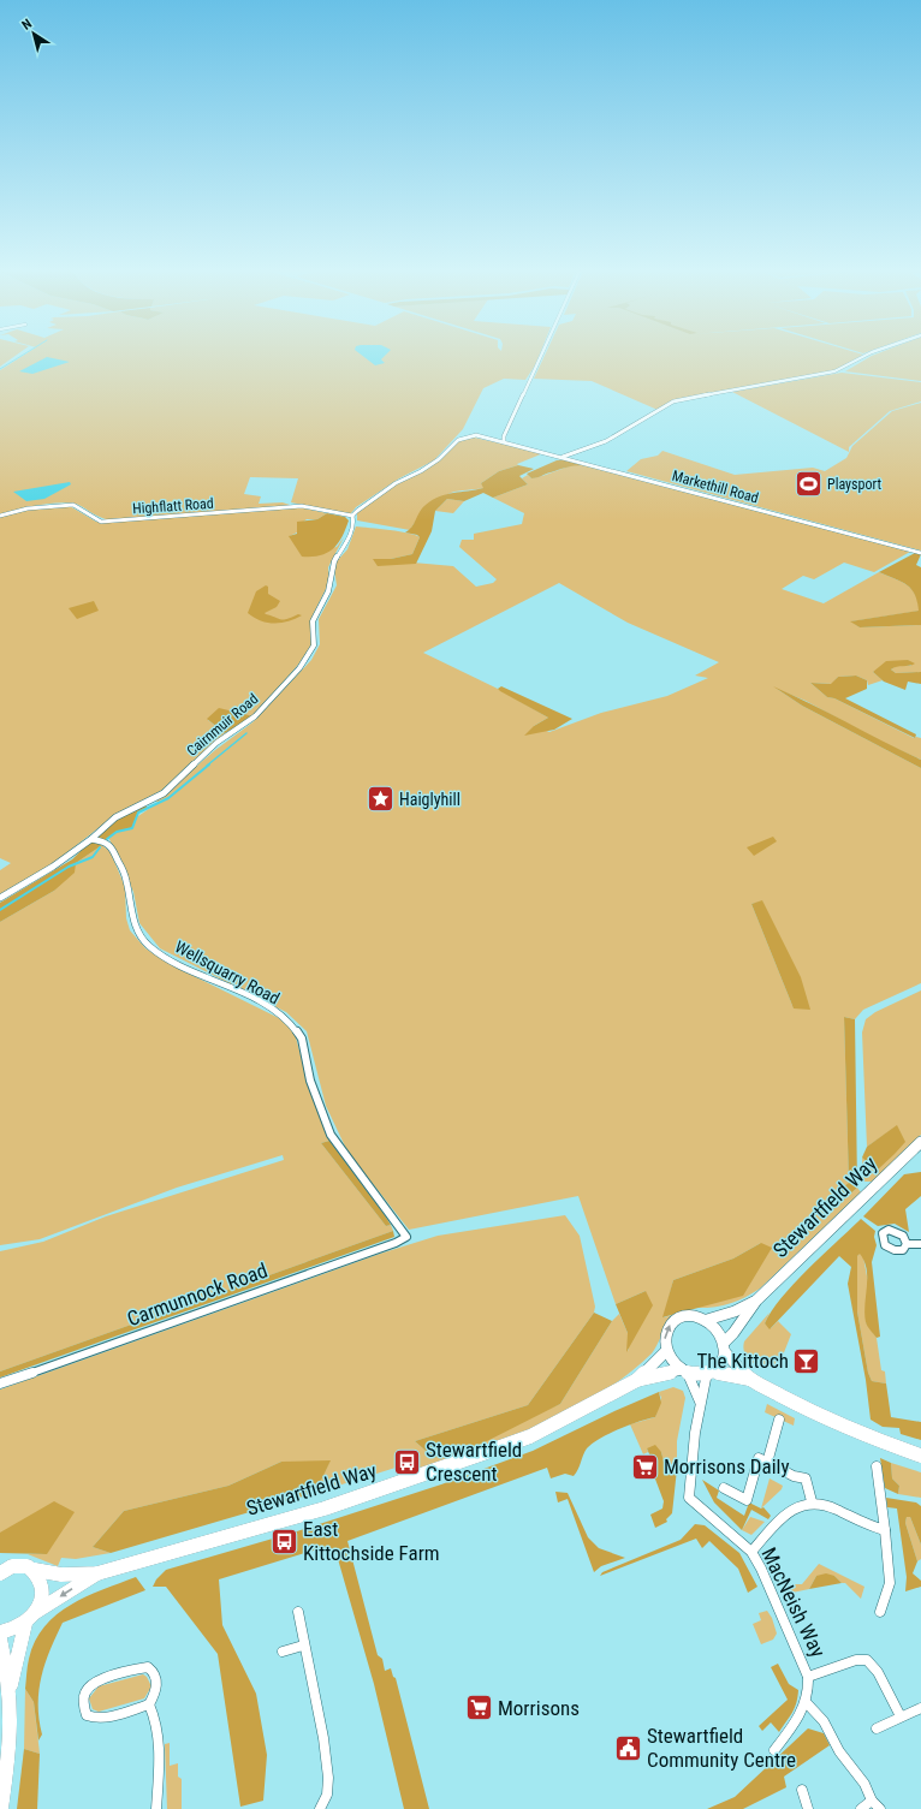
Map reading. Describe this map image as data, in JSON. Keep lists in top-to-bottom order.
{
  "streets": {
    "street": [
      "Markethill Road",
      "Highflatt Road",
      "Cairnmuir Road",
      "Wellsquarry Road",
      "Stewartfield Way",
      "Carmunnock Road",
      "MacNeish Way"
    ]
  },
  "crossings": [
    ["Highflatt Road", "Cairnmuir Road"],
    ["Cairnmuir Road", "Wellsquarry Road"],
    ["Wellsquarry Road", "Carmunnock Road"],
    ["Stewartfield Way", "MacNeish Way"]
  ],
  "places": {
    "sports": ["Playsport"],
    "place": ["Haiglyhill"],
    "bar": ["The Kittoch"],
    "bus stop": ["Stewartfield Crescent", "East Kittochside Farm"],
    "supermarket": ["Morrisons Daily", "Morrisons"],
    "public building": ["Stewartfield Community Centre"]
  },
  "north": "top left"
}
